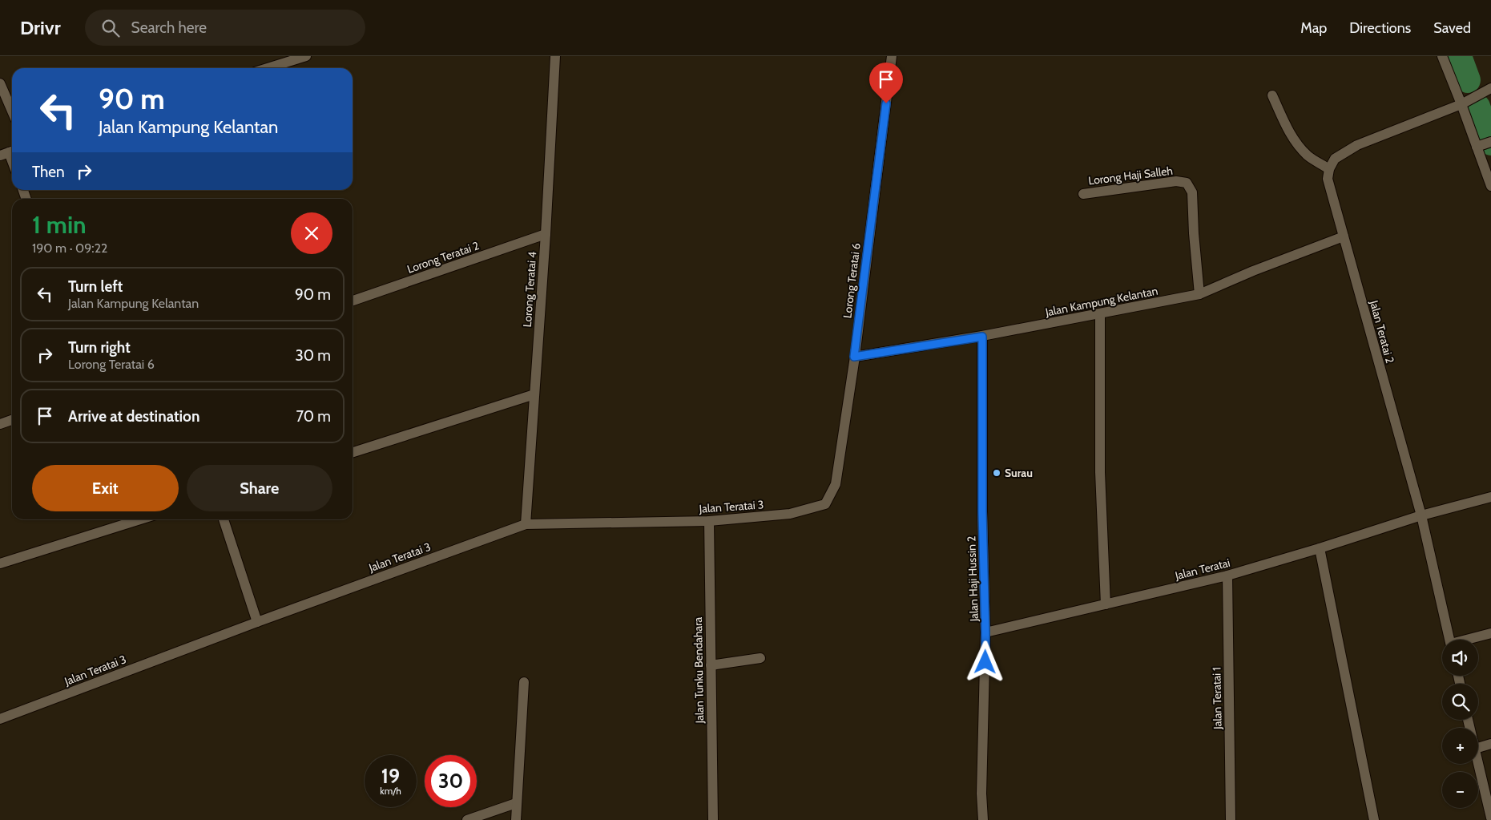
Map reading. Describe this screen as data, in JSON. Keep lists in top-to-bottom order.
{
  "streets": {
    "street": [
      "Lorong Haji Salleh",
      "Lorong Teratai 2",
      "Lorong Teratai 6",
      "Lorong Teratai 4",
      "Jalan Kampung Kelantan",
      "Jalan Teratai 2",
      "Jalan Teratai 3",
      "Jalan Teratai",
      "Jalan Haji Hussin 2",
      "Jalan Tunku Bendahara",
      "Jalan Teratai 1"
    ]
  },
  "crossings": [
    ["Lorong Haji Salleh", "Jalan Kampung Kelantan"],
    ["Lorong Teratai 2", "Lorong Teratai 4"],
    ["Lorong Teratai 6", "Jalan Kampung Kelantan"],
    ["Lorong Teratai 6", "Jalan Teratai 3"],
    ["Lorong Teratai 4", "Jalan Teratai 3"],
    ["Jalan Kampung Kelantan", "Jalan Teratai 2"],
    ["Jalan Kampung Kelantan", "Jalan Haji Hussin 2"],
    ["Jalan Teratai 2", "Jalan Teratai"],
    ["Jalan Teratai 3", "Jalan Tunku Bendahara"],
    ["Jalan Teratai", "Jalan Haji Hussin 2"],
    ["Jalan Teratai", "Jalan Teratai 1"]
  ],
  "places": ["Surau"],
  "page": {
    "header": "Drivr",
    "search": "Search here",
    "nav": ["Map", "Directions", "Saved"],
    "turn": ["90 m", "Jalan Kampung Kelantan"],
    "then": "Then",
    "heading": ["1 min", "190 m · 09:22"],
    "list": [
      {
        "name": "Turn left",
        "note": "Jalan Kampung Kelantan",
        "value": "90 m"
      },
      {
        "name": "Turn right",
        "note": "Lorong Teratai 6",
        "value": "30 m"
      },
      {
        "name": "Arrive at destination",
        "value": "70 m"
      }
    ],
    "buttons": ["Exit", "Share"],
    "map_buttons": ["+", "−"],
    "speed": "19 km/h",
    "limit": "30"
  }
}
